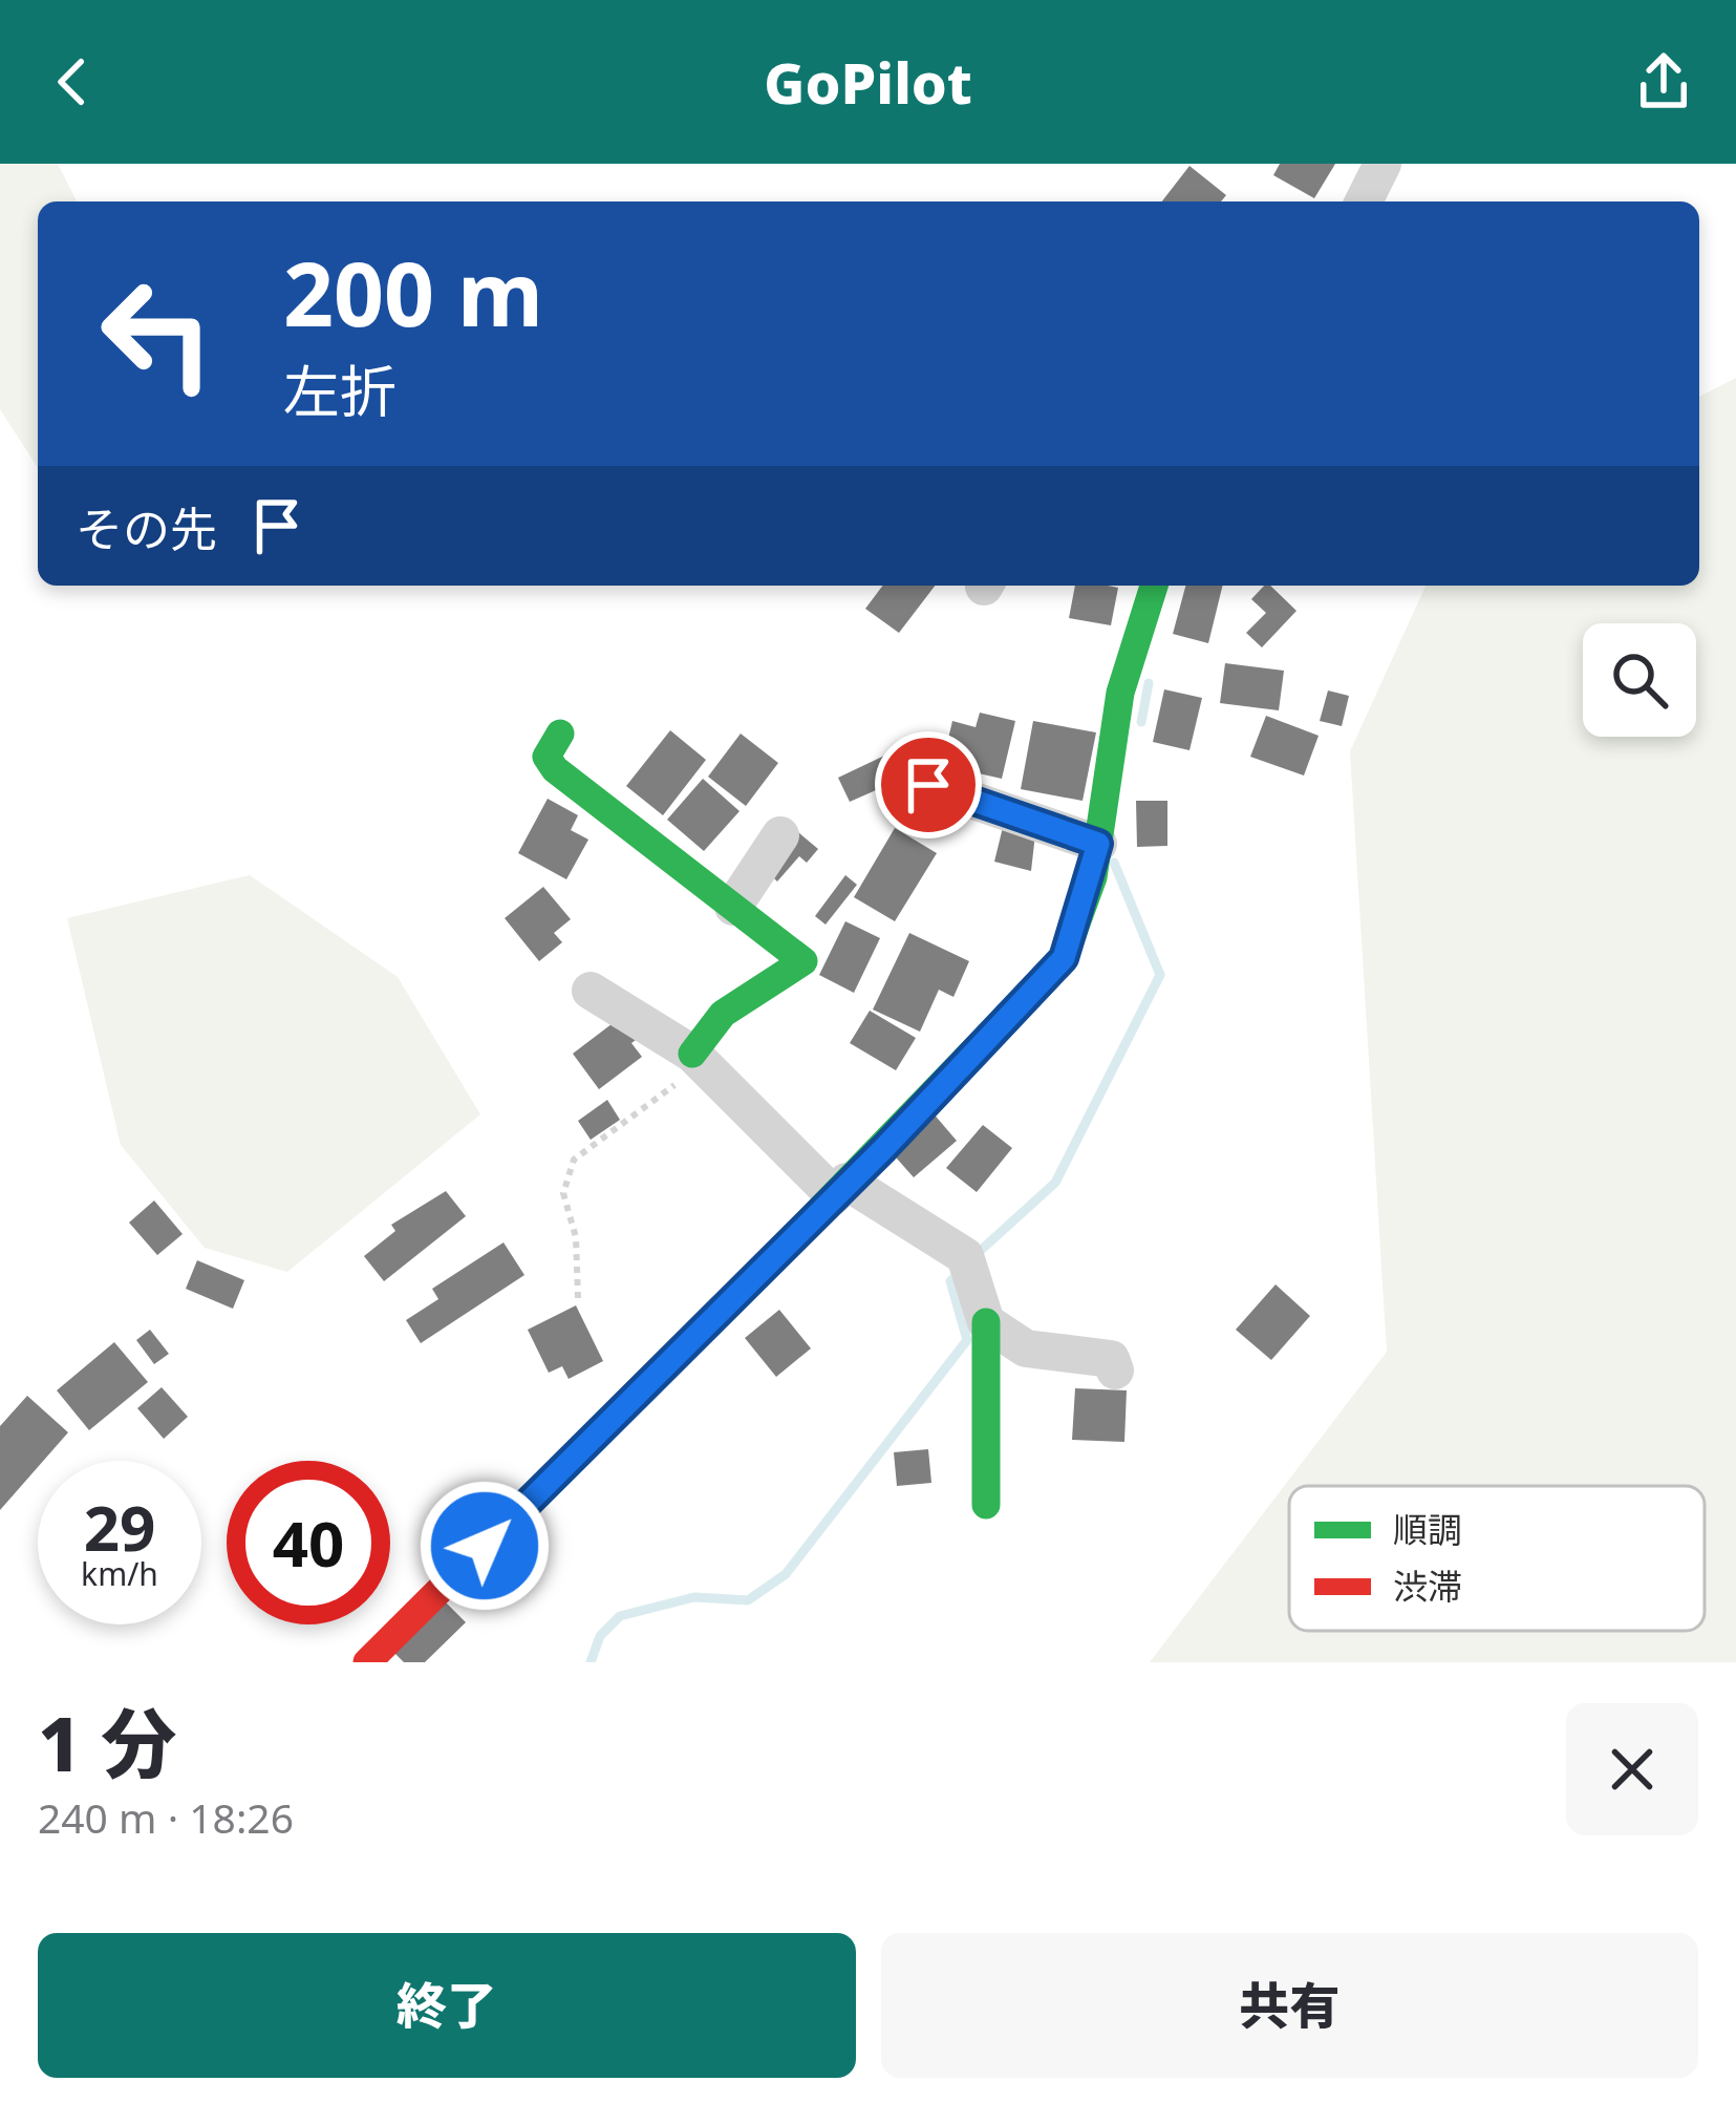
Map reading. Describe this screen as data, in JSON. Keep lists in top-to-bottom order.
{
  "legend": ["順調", "渋滞"],
  "page": {
    "header": "GoPilot",
    "turn": ["200 m", "左折"],
    "then": "その先",
    "speed": "29 km/h",
    "limit": "40",
    "heading": ["1 分", "240 m · 18:26"],
    "buttons": ["終了", "共有"]
  }
}
